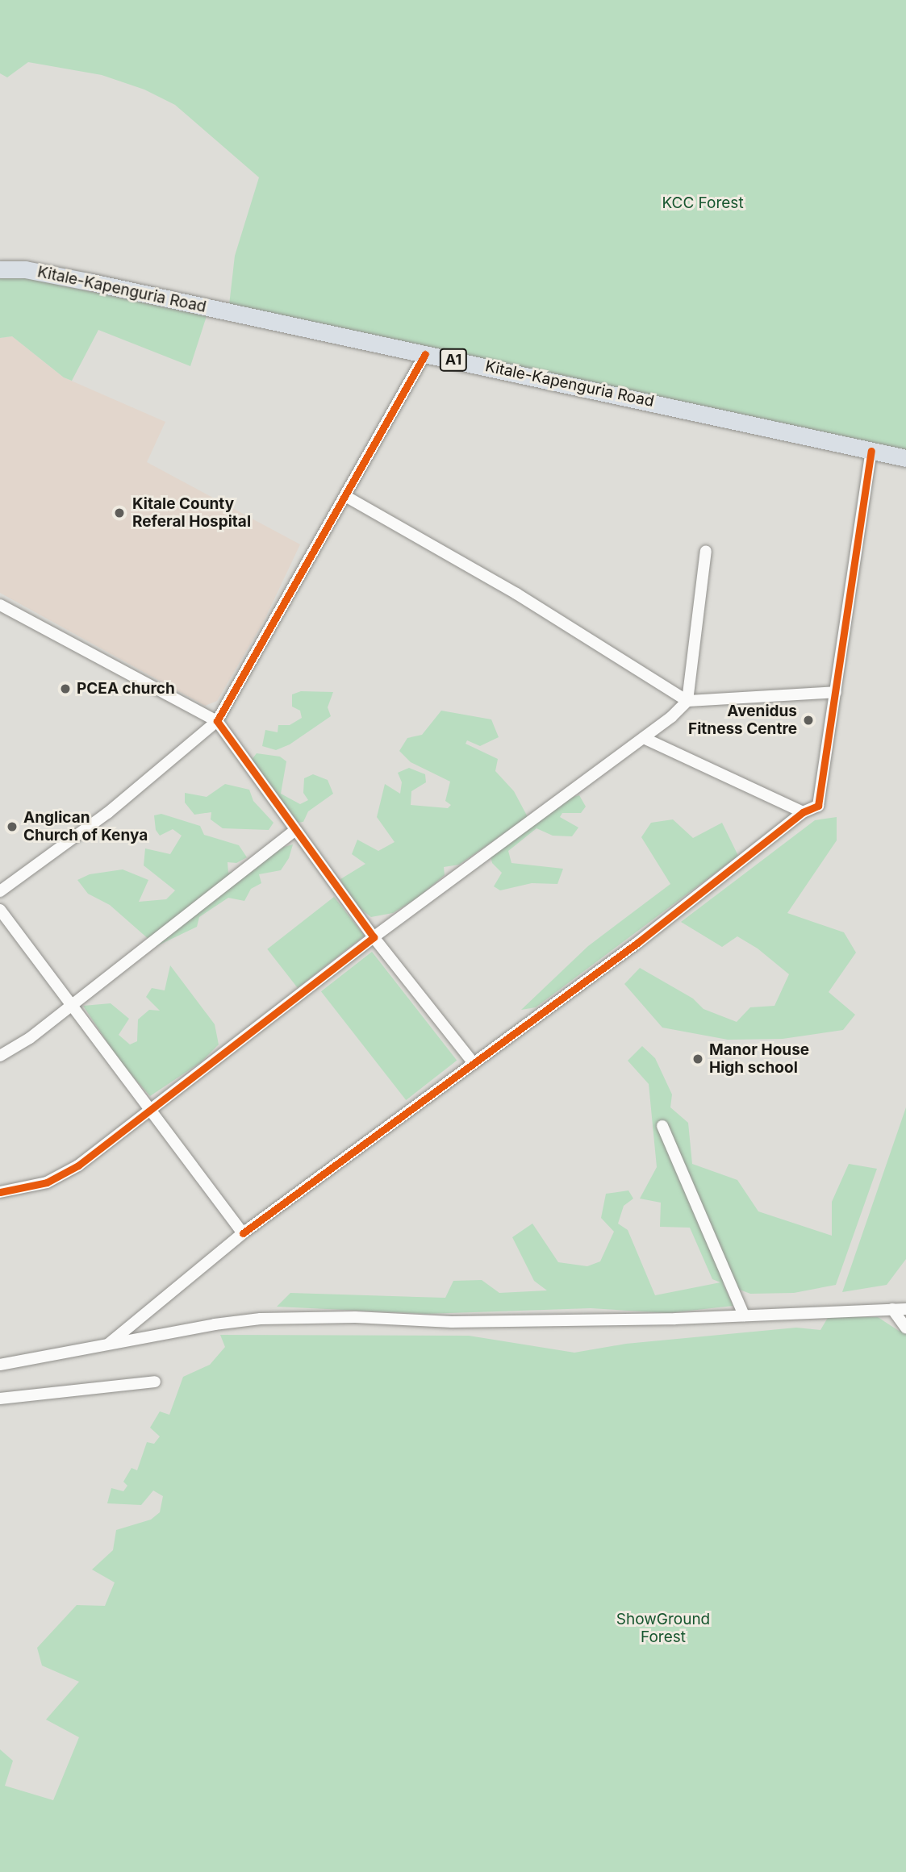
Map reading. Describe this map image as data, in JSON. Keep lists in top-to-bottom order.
{
  "streets": {
    "highway": ["Kitale-Kapenguria Road", "A1"]
  },
  "parks": ["KCC Forest", "ShowGround Forest"],
  "places": [
    "Kitale County Referal Hospital",
    "PCEA church",
    "Avenidus Fitness Centre",
    "Anglican Church of Kenya",
    "Manor House High school"
  ]
}
